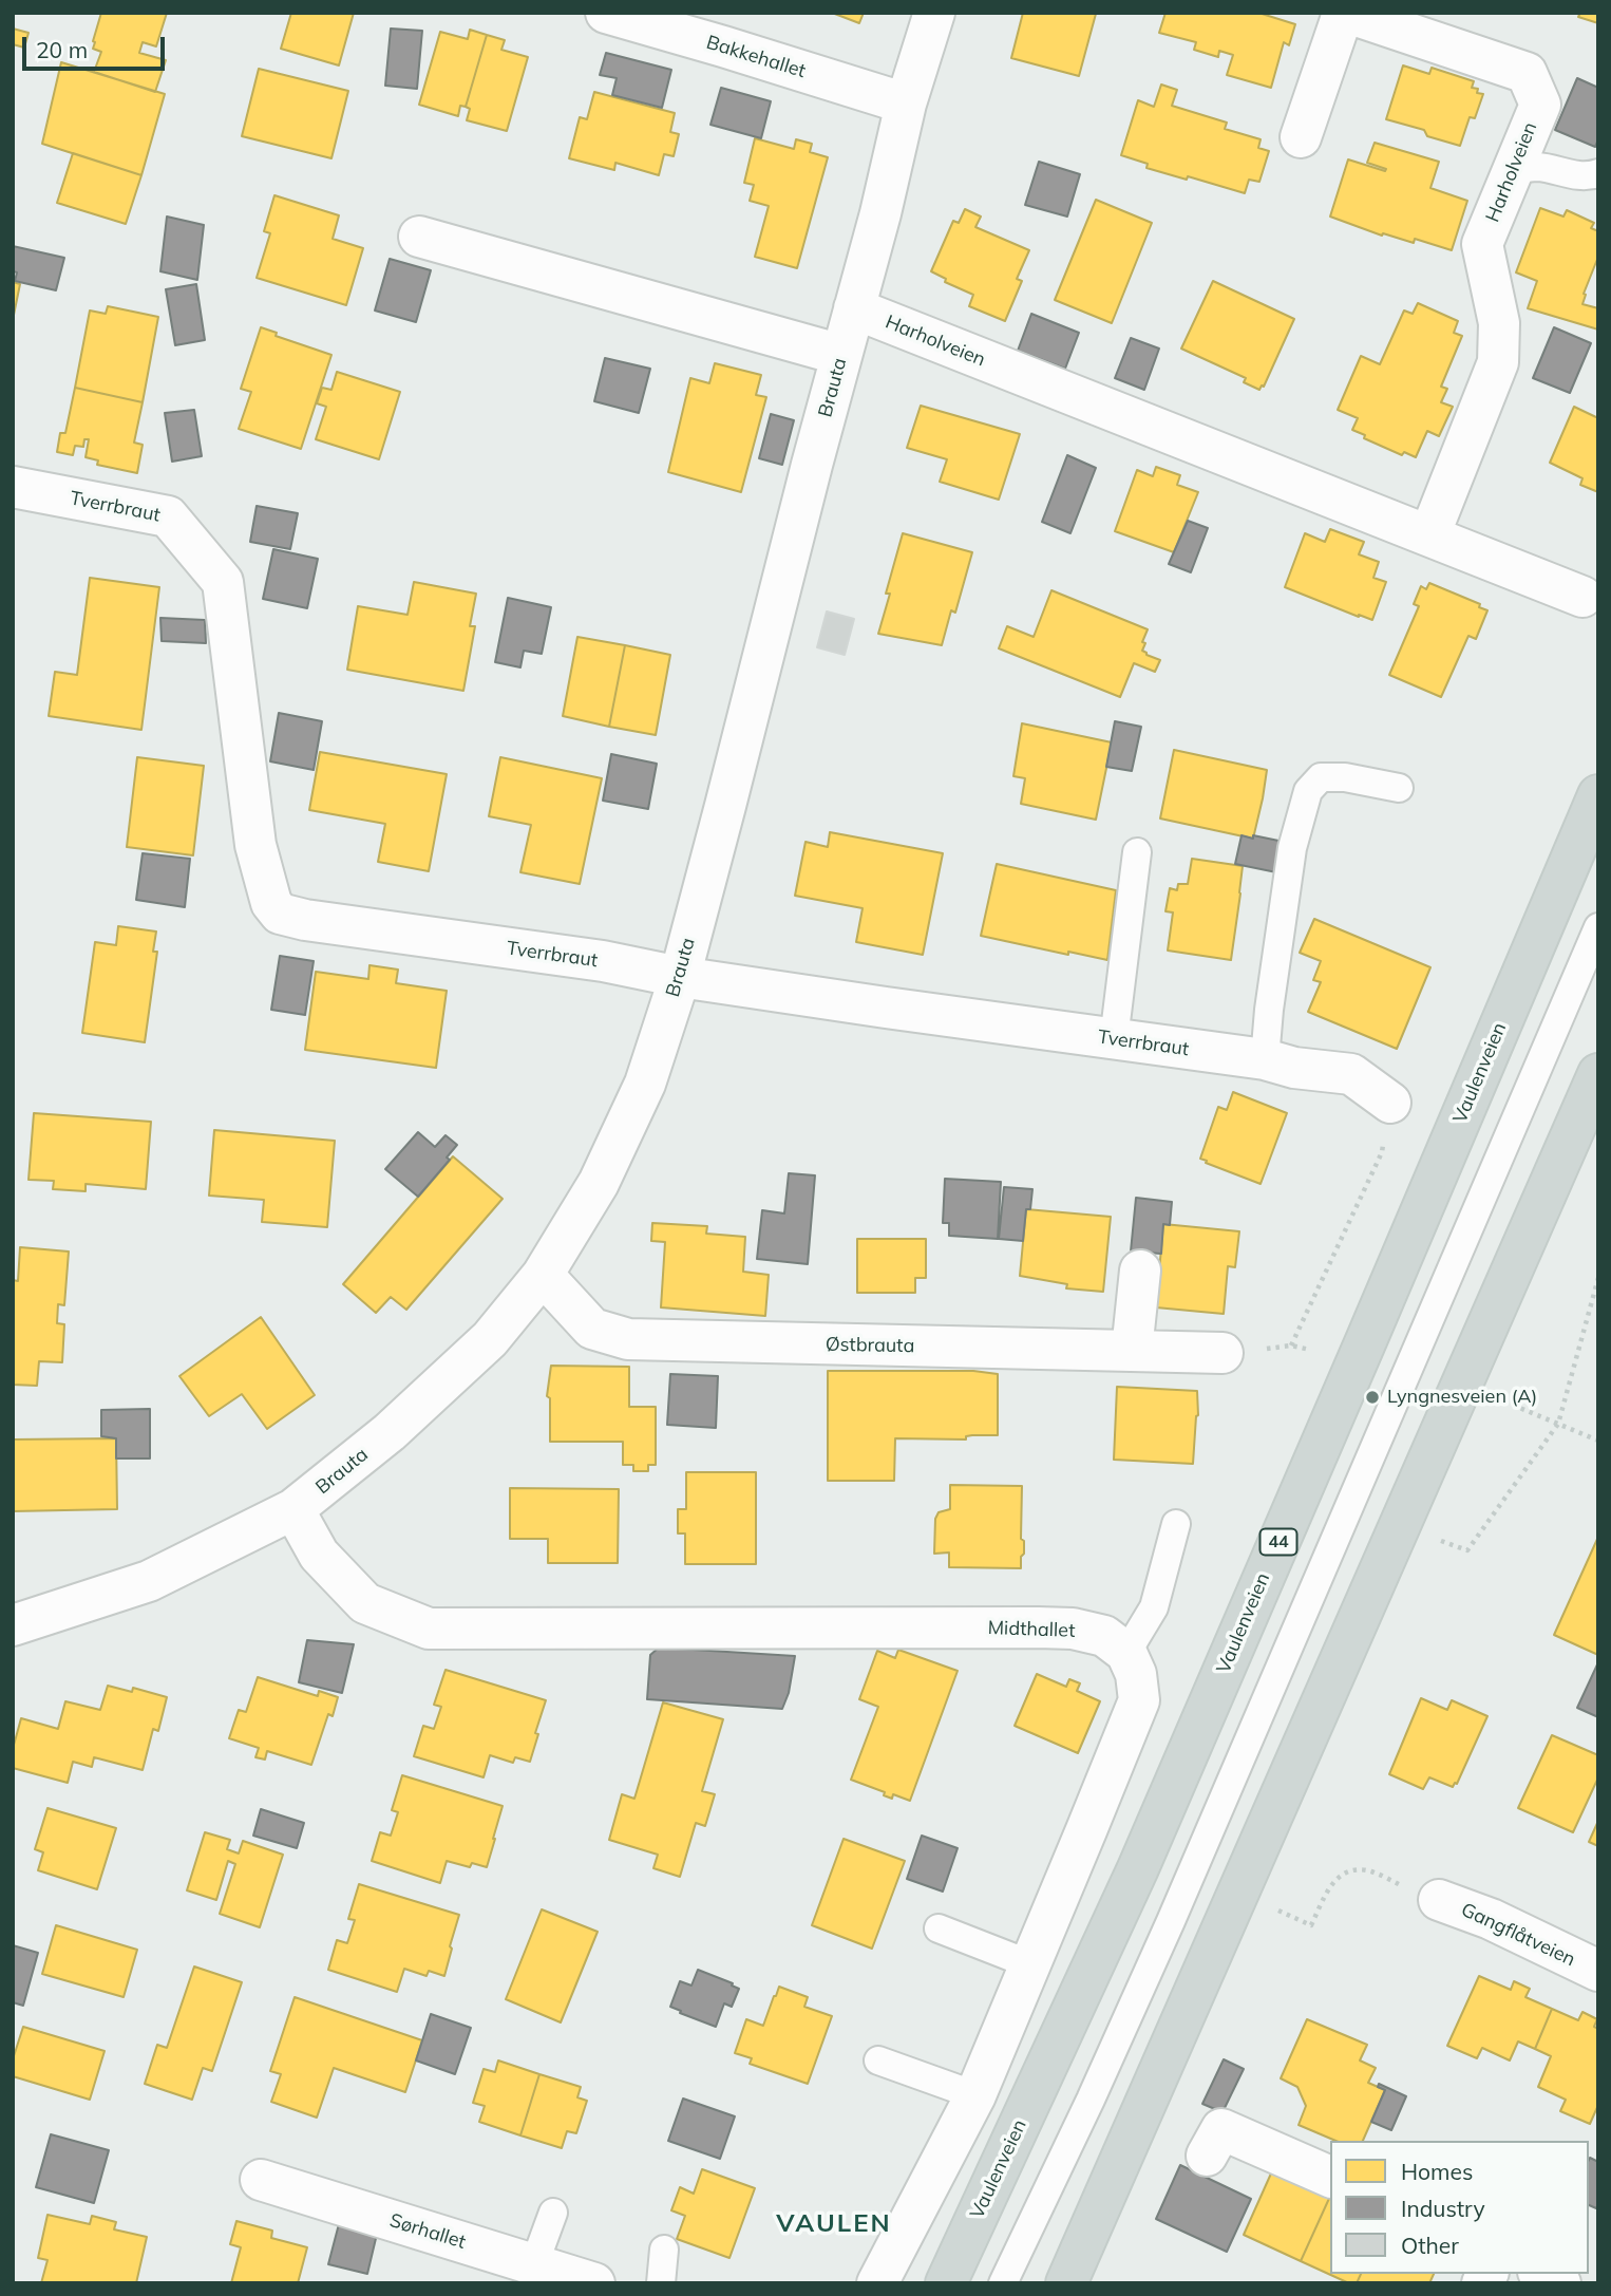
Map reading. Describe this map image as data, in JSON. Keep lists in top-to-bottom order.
{
  "streets": {
    "main road": ["Vaulenveien", "44"],
    "street": [
      "Bakkehallet",
      "Harholveien",
      "Brauta",
      "Tverrbraut",
      "Østbrauta",
      "Midthallet",
      "Gangflåtveien",
      "Sørhallet"
    ]
  },
  "crossings": [
    ["Bakkehallet", "Brauta"],
    ["Harholveien", "Brauta"],
    ["Brauta", "Tverrbraut"],
    ["Brauta", "Østbrauta"],
    ["Brauta", "Midthallet"]
  ],
  "districts": ["VAULEN"],
  "places": ["Lyngnesveien (A)"],
  "legend": ["Homes", "Industry", "Other"],
  "scale_bar": "20 m"
}
